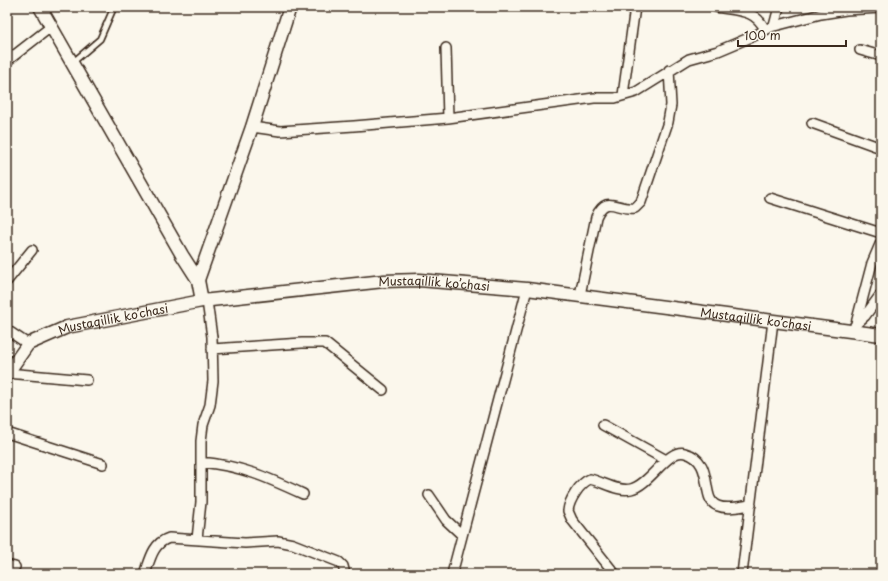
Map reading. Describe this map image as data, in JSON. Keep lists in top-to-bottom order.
{
  "streets": {
    "main road": ["Mustaqillik ko’chasi"]
  },
  "scale_bar": "100 m"
}
